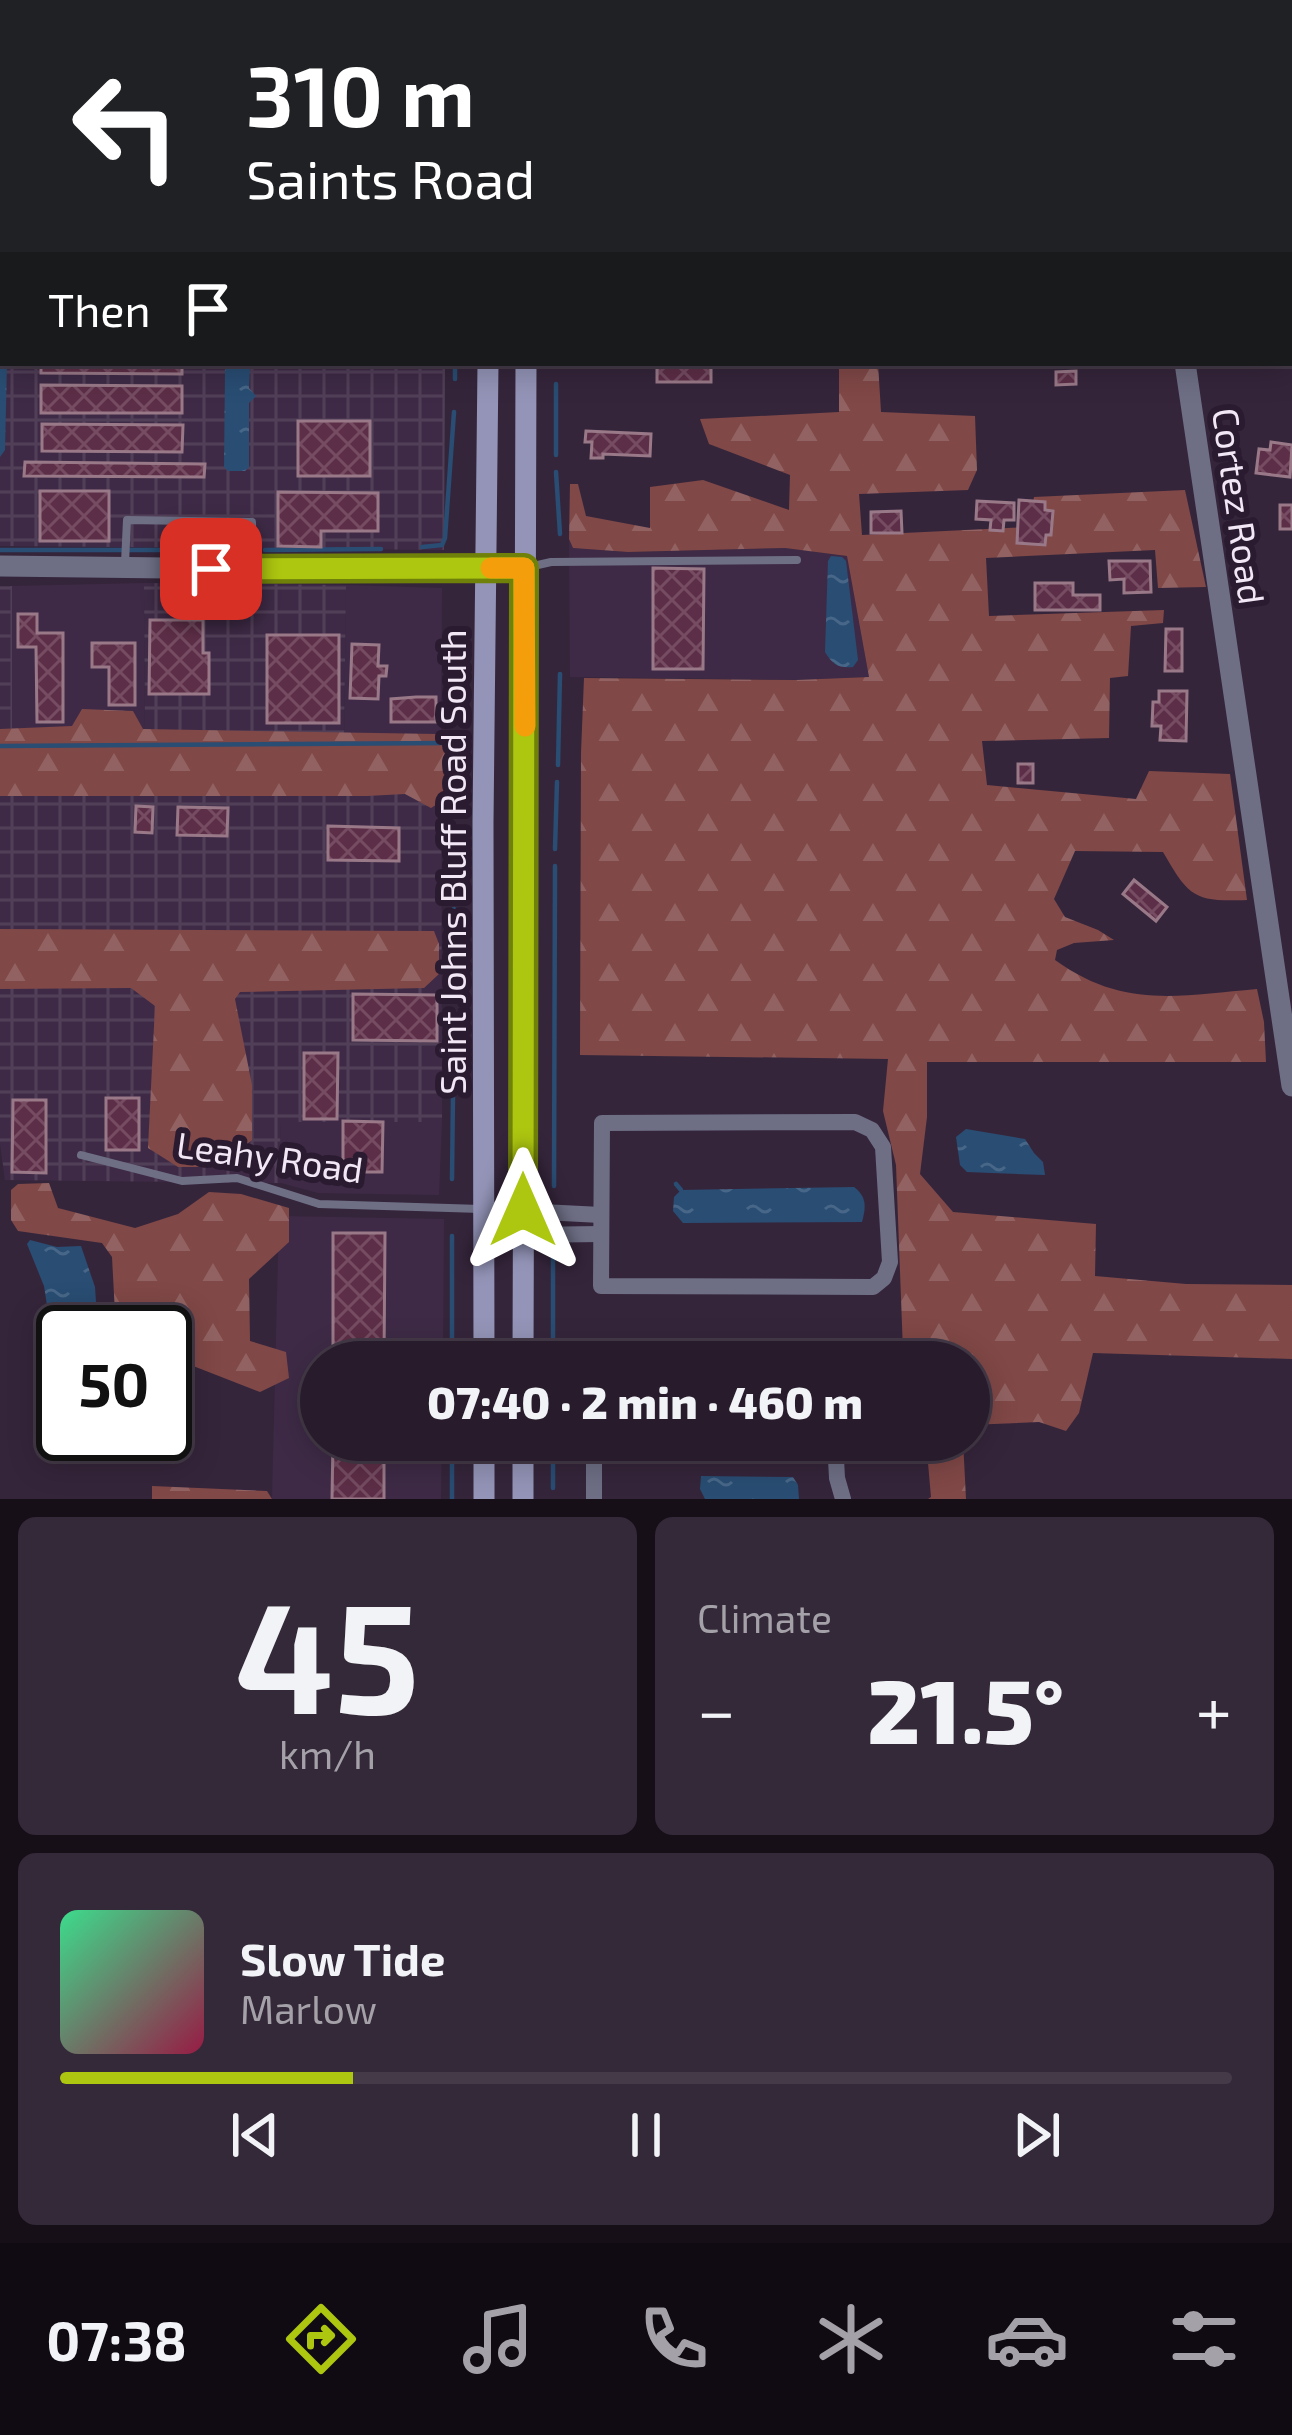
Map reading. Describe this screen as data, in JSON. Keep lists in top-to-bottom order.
{
  "streets": {
    "main road": ["Saint Johns Bluff Road South"],
    "street": ["Cortez Road", "Leahy Road"]
  },
  "crossings": [
    ["Saint Johns Bluff Road South", "Leahy Road"]
  ],
  "page": {
    "turn": ["310 m", "Saints Road"],
    "then": "Then",
    "limit": "50",
    "trip": "07:40 · 2 min · 460 m",
    "tile": [
      ["45", "km/h"],
      "Climate"
    ],
    "heat": ["−", "21.5°", "+"],
    "song": ["Slow Tide", "Marlow"],
    "tabs": "07:38"
  }
}
